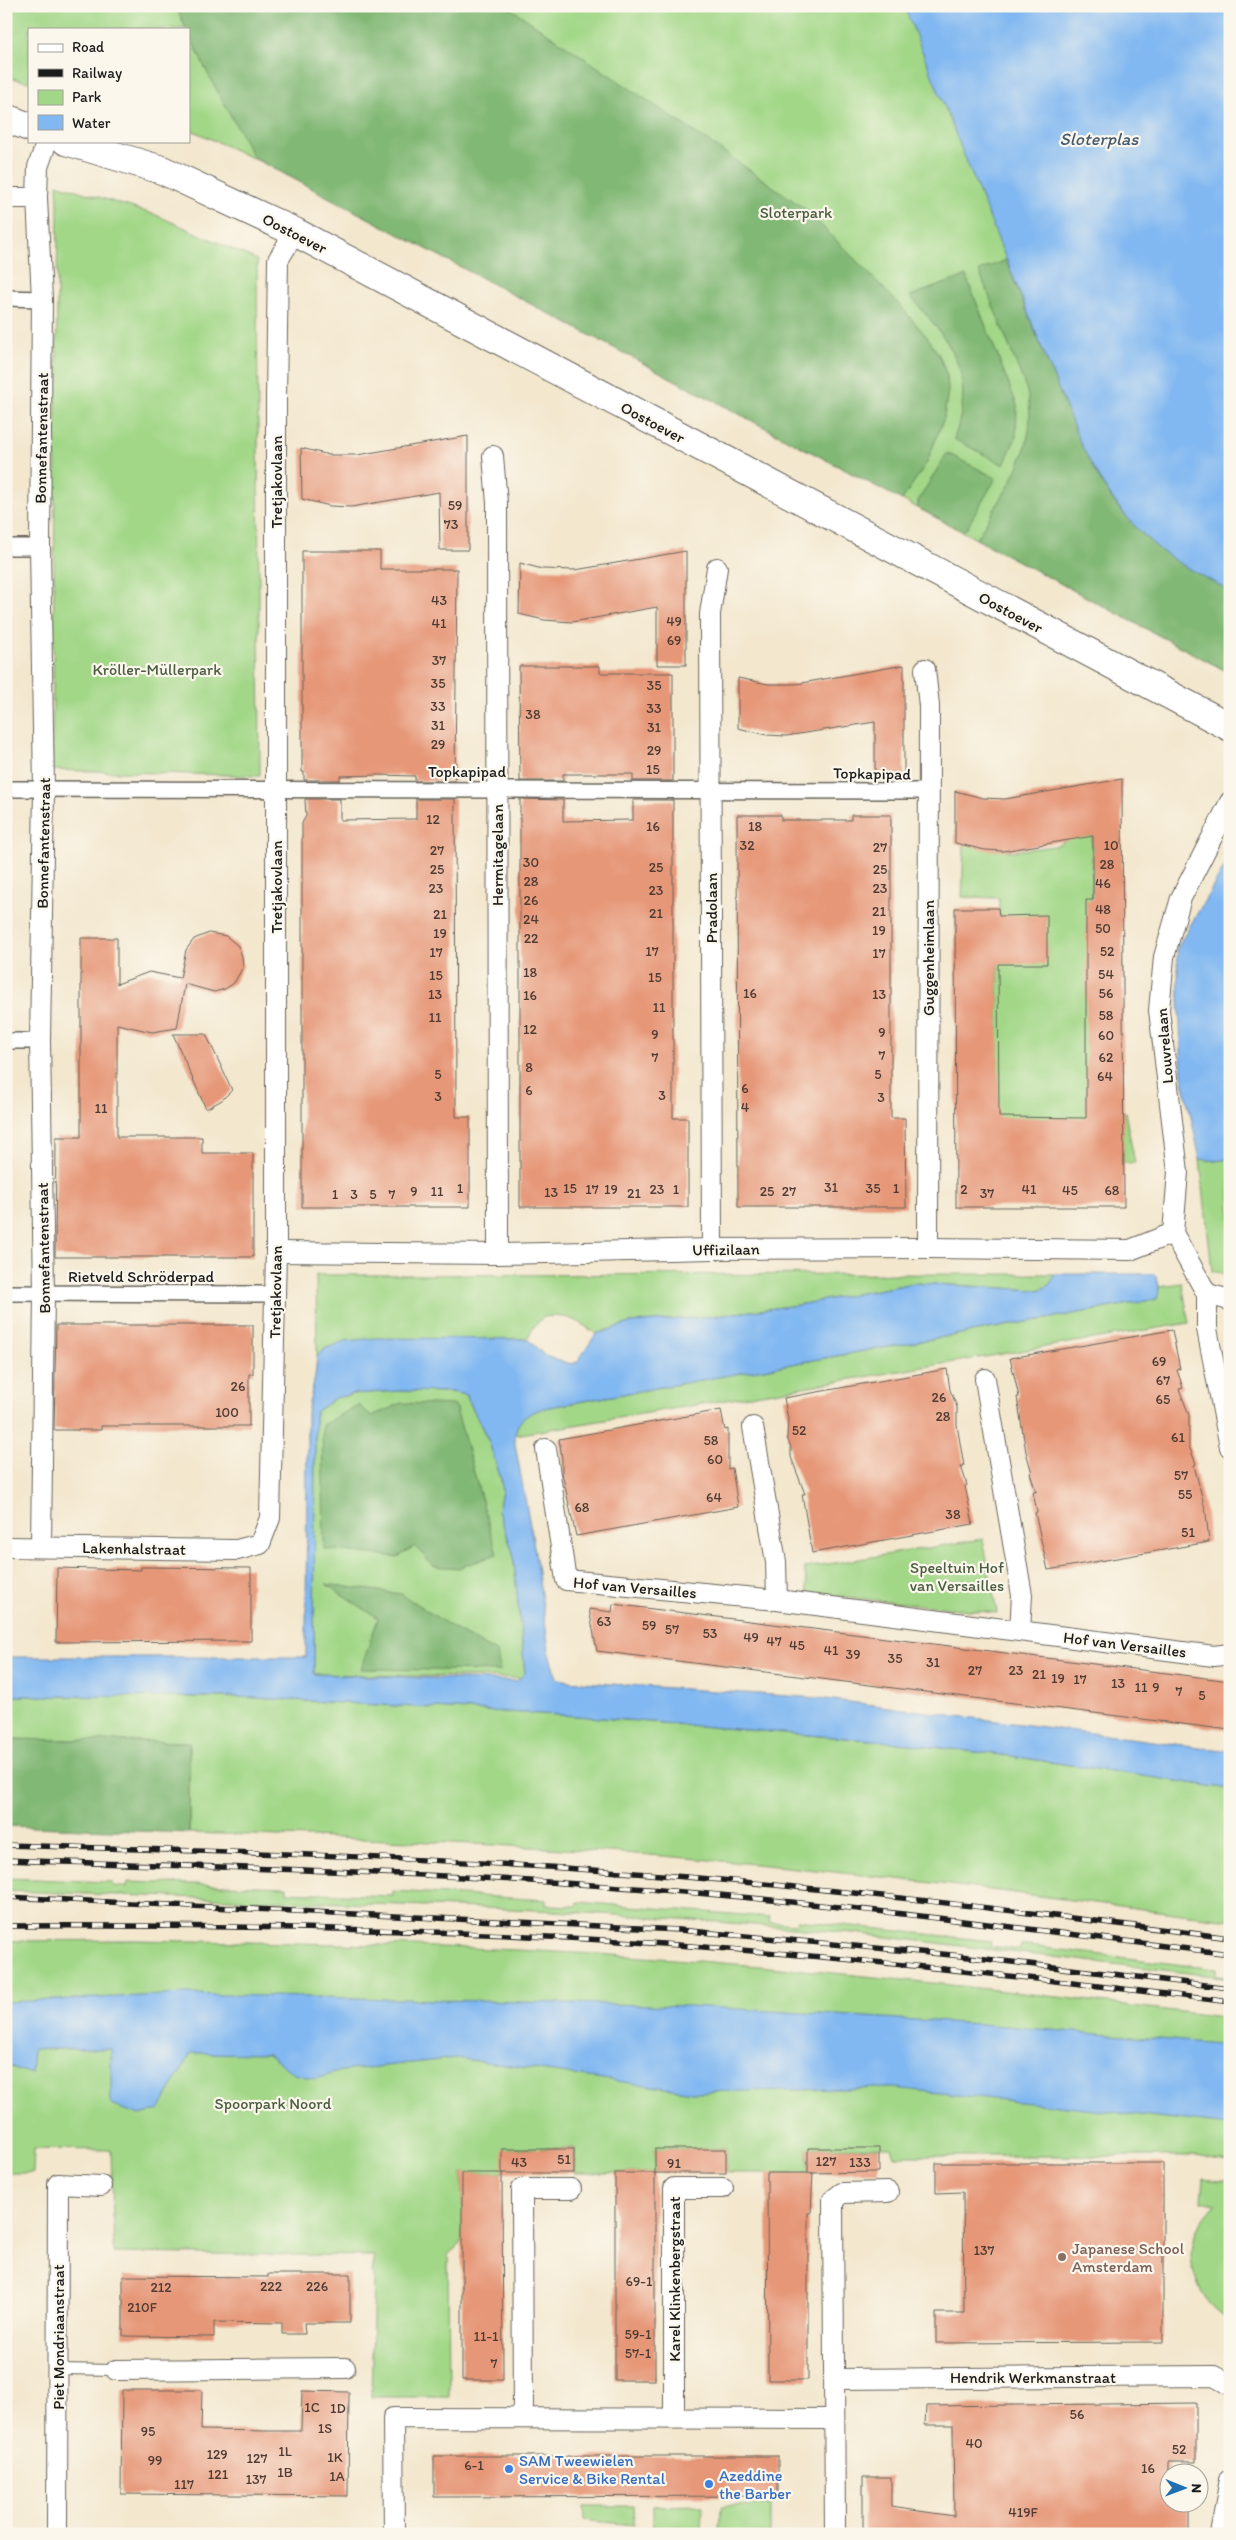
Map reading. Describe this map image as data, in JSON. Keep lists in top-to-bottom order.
{
  "streets": {
    "main road": ["Oostoever"],
    "street": [
      "Bonnefantenstraat",
      "Tretjakovlaan",
      "Topkapipad",
      "Hermitagelaan",
      "Pradolaan",
      "Guggenheimlaan",
      "Louvrelaan",
      "Uffizilaan",
      "Rietveld Schröderpad",
      "Lakenhalstraat",
      "Hof van Versailles",
      "Karel Klinkenbergstraat",
      "Piet Mondriaanstraat",
      "Hendrik Werkmanstraat"
    ]
  },
  "crossings": [
    ["Oostoever", "Tretjakovlaan"],
    ["Bonnefantenstraat", "Topkapipad"],
    ["Bonnefantenstraat", "Rietveld Schröderpad"],
    ["Bonnefantenstraat", "Lakenhalstraat"],
    ["Tretjakovlaan", "Topkapipad"],
    ["Tretjakovlaan", "Uffizilaan"],
    ["Tretjakovlaan", "Rietveld Schröderpad"],
    ["Tretjakovlaan", "Lakenhalstraat"],
    ["Topkapipad", "Hermitagelaan"],
    ["Topkapipad", "Pradolaan"],
    ["Topkapipad", "Guggenheimlaan"],
    ["Hermitagelaan", "Uffizilaan"],
    ["Pradolaan", "Uffizilaan"],
    ["Guggenheimlaan", "Uffizilaan"],
    ["Louvrelaan", "Uffizilaan"]
  ],
  "water": ["Sloterplas"],
  "parks": [
    "Sloterpark",
    "Kröller-Müllerpark",
    "Speeltuin Hof van Versailles",
    "Spoorpark Noord"
  ],
  "places": ["Japanese School Amsterdam", "SAM Tweewielen Service & Bike Rental", "Azeddine the Barber"],
  "house_numbers": [
    "59",
    "73",
    "43",
    "49",
    "41",
    "69",
    "37",
    "35",
    "35",
    "33",
    "33",
    "38",
    "31",
    "31",
    "29",
    "29",
    "15",
    "12",
    "16",
    "18",
    "32",
    "10",
    "27",
    "27",
    "30",
    "28",
    "25",
    "25",
    "25",
    "28",
    "46",
    "23",
    "23",
    "23",
    "26",
    "48",
    "21",
    "21",
    "21",
    "24",
    "50",
    "19",
    "19",
    "22",
    "17",
    "52",
    "17",
    "17",
    "18",
    "54",
    "15",
    "15",
    "16",
    "56",
    "13",
    "13",
    "16",
    "11",
    "58",
    "11",
    "12",
    "9",
    "9",
    "60",
    "7",
    "7",
    "62",
    "8",
    "5",
    "5",
    "64",
    "6",
    "6",
    "3",
    "3",
    "3",
    "4",
    "11",
    "31",
    "1",
    "15",
    "35",
    "1",
    "17",
    "19",
    "23",
    "1",
    "2",
    "41",
    "45",
    "68",
    "9",
    "11",
    "25",
    "27",
    "13",
    "21",
    "37",
    "1",
    "3",
    "5",
    "7",
    "69",
    "67",
    "26",
    "26",
    "65",
    "100",
    "28",
    "52",
    "61",
    "58",
    "60",
    "57",
    "55",
    "64",
    "68",
    "38",
    "51",
    "63",
    "59",
    "57",
    "53",
    "49",
    "47",
    "45",
    "41",
    "39",
    "35",
    "31",
    "27",
    "23",
    "21",
    "19",
    "17",
    "13",
    "11",
    "9",
    "7",
    "5",
    "51",
    "127",
    "43",
    "133",
    "91",
    "137",
    "69-1",
    "222",
    "226",
    "212",
    "210F",
    "59-1",
    "11-1",
    "57-1",
    "7",
    "1C",
    "1D",
    "56",
    "1S",
    "95",
    "40",
    "52",
    "1L",
    "129",
    "1K",
    "127",
    "99",
    "6-1",
    "16",
    "1B",
    "121",
    "1A",
    "137",
    "117",
    "419F"
  ],
  "legend": [
    "Road",
    "Railway",
    "Park",
    "Water"
  ],
  "north": "right"
}
